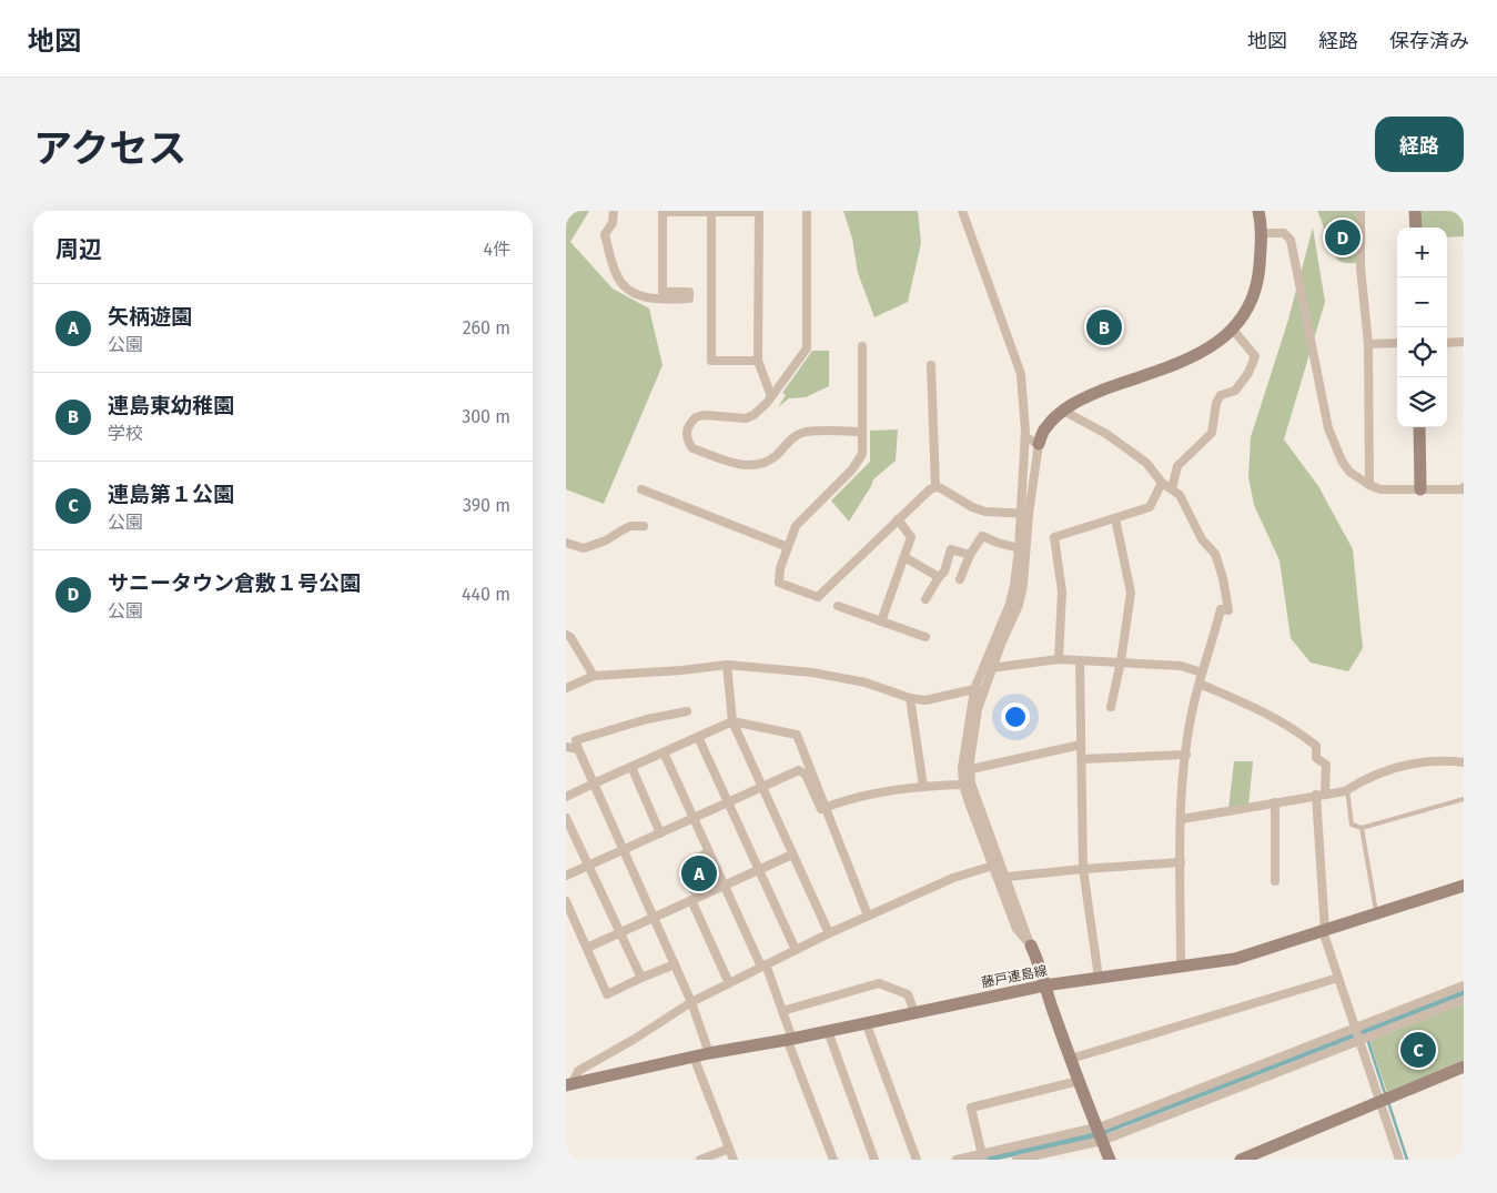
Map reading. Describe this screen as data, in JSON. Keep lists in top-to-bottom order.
{
  "streets": {
    "main road": ["藤戸連島線"]
  },
  "page": {
    "header": "地図",
    "nav": ["地図", "経路", "保存済み"],
    "title": "アクセス",
    "buttons": "経路",
    "heading": ["周辺", "4件"],
    "pins": [
      "D",
      "B",
      "A",
      "C"
    ],
    "map_buttons": ["+", "−"],
    "list": [
      {
        "mark": "A",
        "name": "矢柄遊園",
        "note": "公園",
        "value": "260 m"
      },
      {
        "mark": "B",
        "name": "連島東幼稚園",
        "note": "学校",
        "value": "300 m"
      },
      {
        "mark": "C",
        "name": "連島第１公園",
        "note": "公園",
        "value": "390 m"
      },
      {
        "mark": "D",
        "name": "サニータウン倉敷１号公園",
        "note": "公園",
        "value": "440 m"
      }
    ]
  }
}
